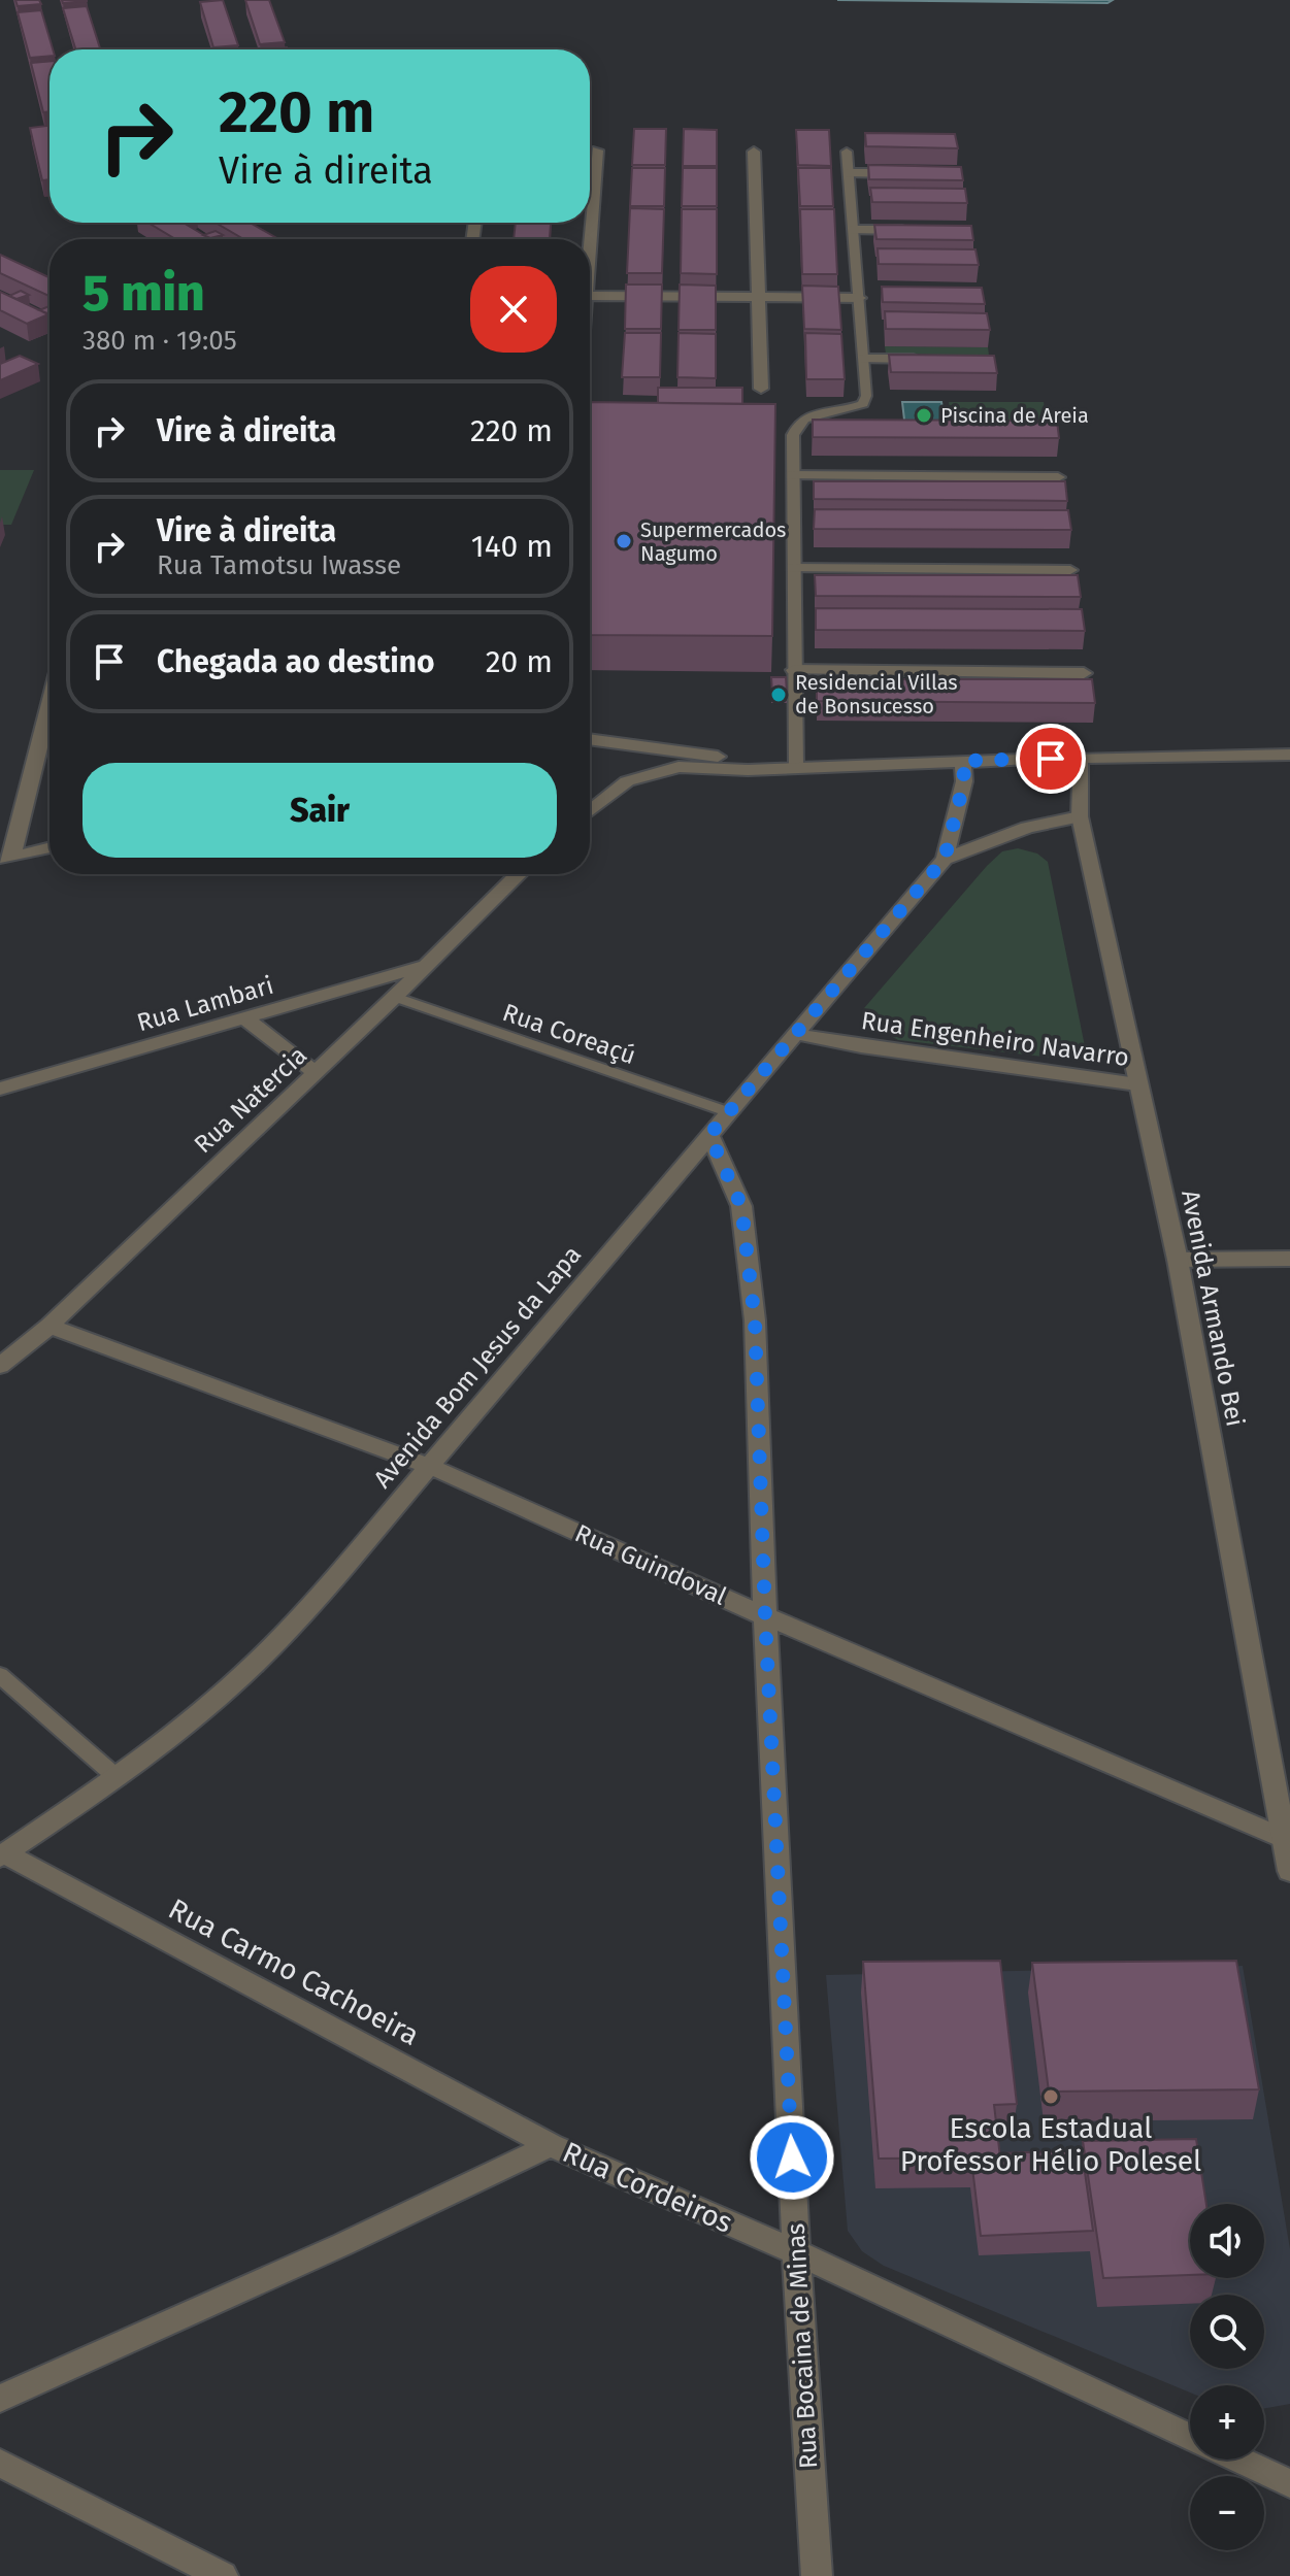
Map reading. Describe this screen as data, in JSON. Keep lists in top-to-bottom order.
{
  "streets": {
    "street": [
      "Rua Lambari",
      "Rua Engenheiro Navarro",
      "Rua Natercia",
      "Avenida Armando Bei",
      "Avenida Bom Jesus da Lapa",
      "Rua Guindoval",
      "Rua Carmo Cachoeira",
      "Rua Cordeiros",
      "Rua Bocaina de Minas"
    ],
    "lane": ["Rua Coreaçú"]
  },
  "crossings": [
    ["Rua Lambari", "Rua Natercia"],
    ["Rua Coreaçú", "Rua Natercia"],
    ["Rua Coreaçú", "Avenida Bom Jesus da Lapa"],
    ["Rua Engenheiro Navarro", "Avenida Armando Bei"],
    ["Rua Engenheiro Navarro", "Avenida Bom Jesus da Lapa"],
    ["Rua Natercia", "Rua Guindoval"],
    ["Avenida Armando Bei", "Avenida Bom Jesus da Lapa"],
    ["Avenida Armando Bei", "Rua Guindoval"],
    ["Avenida Bom Jesus da Lapa", "Rua Guindoval"],
    ["Avenida Bom Jesus da Lapa", "Rua Carmo Cachoeira"],
    ["Avenida Bom Jesus da Lapa", "Rua Bocaina de Minas"],
    ["Rua Guindoval", "Rua Bocaina de Minas"],
    ["Rua Carmo Cachoeira", "Rua Cordeiros"],
    ["Rua Cordeiros", "Rua Bocaina de Minas"]
  ],
  "places": [
    "Piscina de Areia",
    "Supermercados Nagumo",
    "Residencial Villas de Bonsucesso",
    "Escola Estadual Professor Hélio Polesel"
  ],
  "page": {
    "turn": ["220 m", "Vire à direita"],
    "heading": ["5 min", "380 m · 19:05"],
    "list": [
      {
        "name": "Vire à direita",
        "value": "220 m"
      },
      {
        "name": "Vire à direita",
        "note": "Rua Tamotsu Iwasse",
        "value": "140 m"
      },
      {
        "name": "Chegada ao destino",
        "value": "20 m"
      }
    ],
    "buttons": "Sair",
    "map_buttons": ["+", "−"]
  }
}
